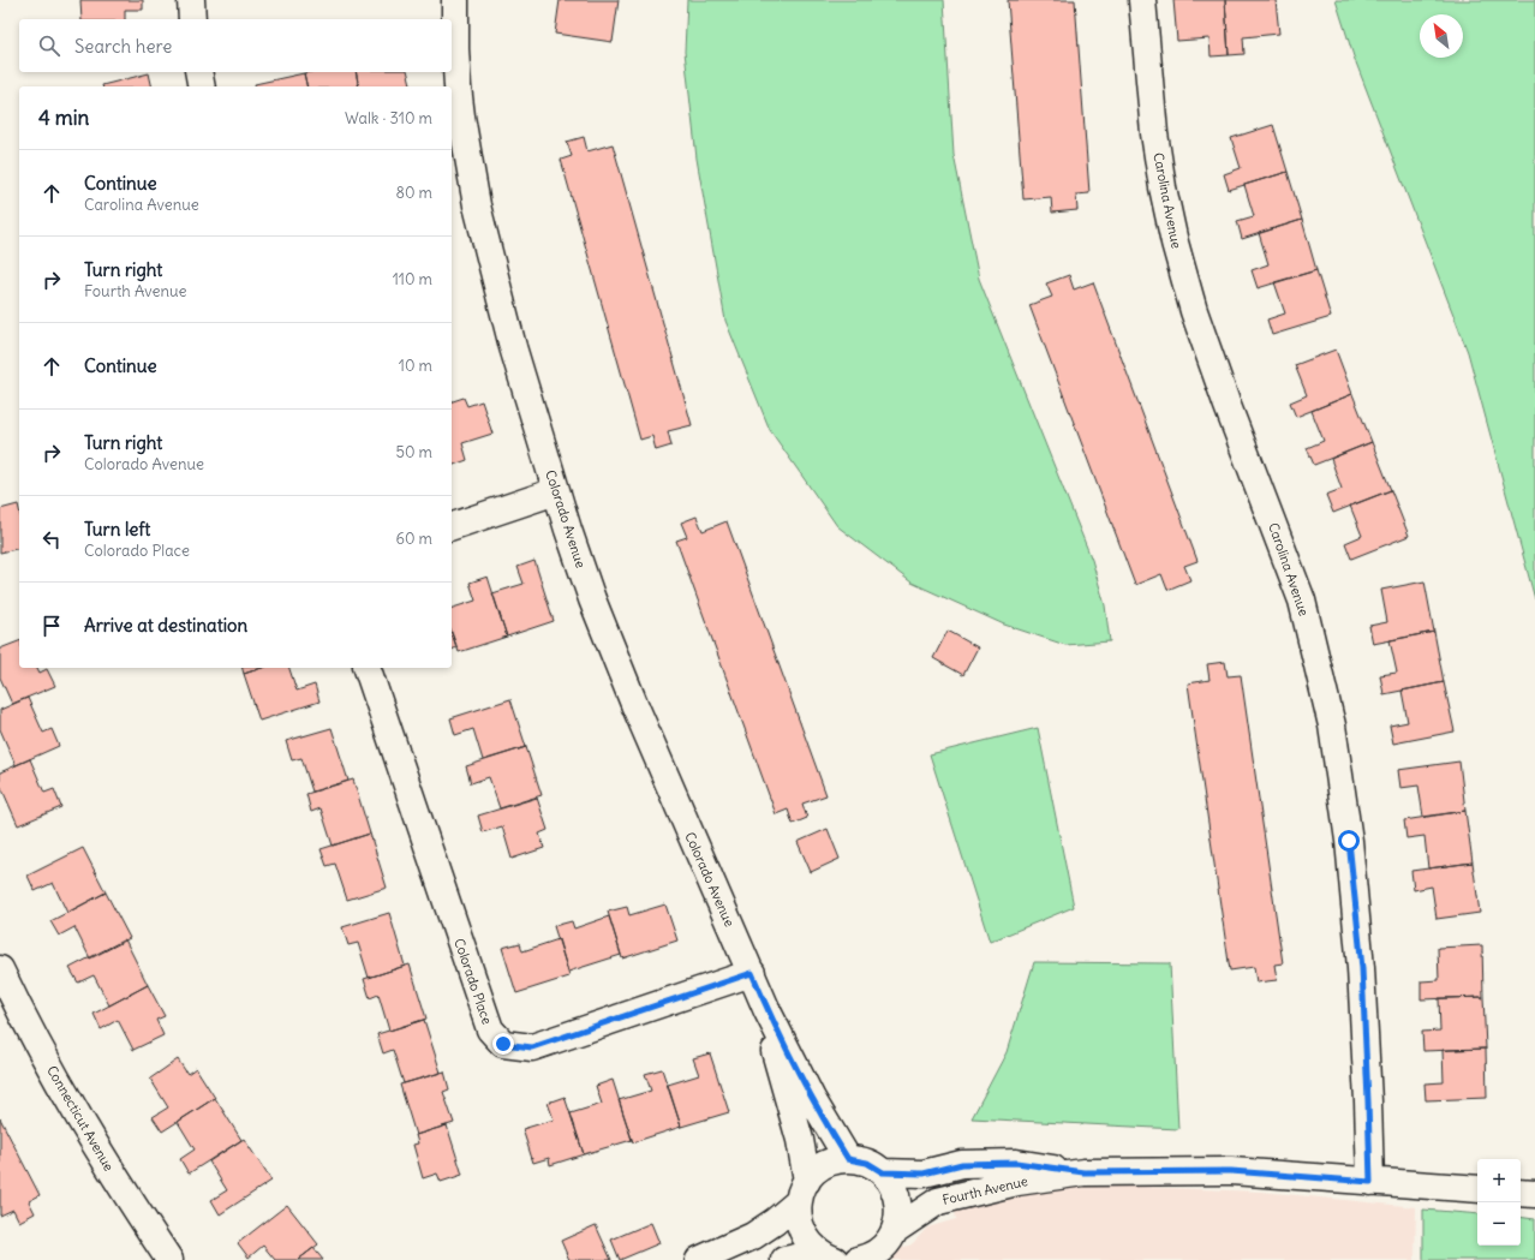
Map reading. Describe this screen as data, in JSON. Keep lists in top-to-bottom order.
{
  "streets": {
    "street": [
      "Carolina Avenue",
      "Colorado Avenue",
      "Colorado Place",
      "Connecticut Avenue",
      "Fourth Avenue"
    ]
  },
  "crossings": [
    ["Carolina Avenue", "Fourth Avenue"],
    ["Colorado Avenue", "Colorado Place"]
  ],
  "north": "top left",
  "page": {
    "search": "Search here",
    "heading": ["4 min", "Walk · 310 m"],
    "list": [
      ["Continue", "Carolina Avenue", "80 m"],
      ["Turn right", "Fourth Avenue", "110 m"],
      ["Continue", "10 m"],
      ["Turn right", "Colorado Avenue", "50 m"],
      ["Turn left", "Colorado Place", "60 m"],
      "Arrive at destination"
    ],
    "map_buttons": ["+", "−"]
  }
}
